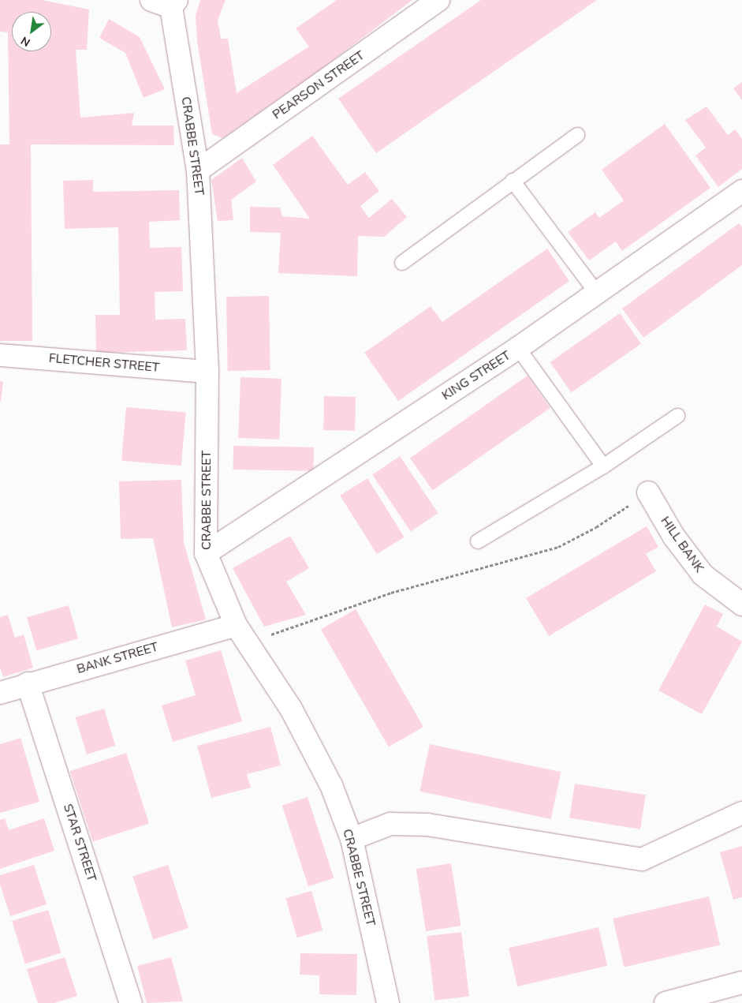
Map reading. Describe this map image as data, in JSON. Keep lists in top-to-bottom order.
{
  "streets": {
    "street": [
      "PEARSON STREET",
      "CRABBE STREET",
      "FLETCHER STREET",
      "KING STREET",
      "HILL BANK",
      "BANK STREET",
      "STAR STREET"
    ]
  },
  "crossings": [
    ["PEARSON STREET", "CRABBE STREET"],
    ["CRABBE STREET", "FLETCHER STREET"],
    ["CRABBE STREET", "KING STREET"],
    ["CRABBE STREET", "BANK STREET"],
    ["BANK STREET", "STAR STREET"]
  ],
  "north": "bottom left"
}
